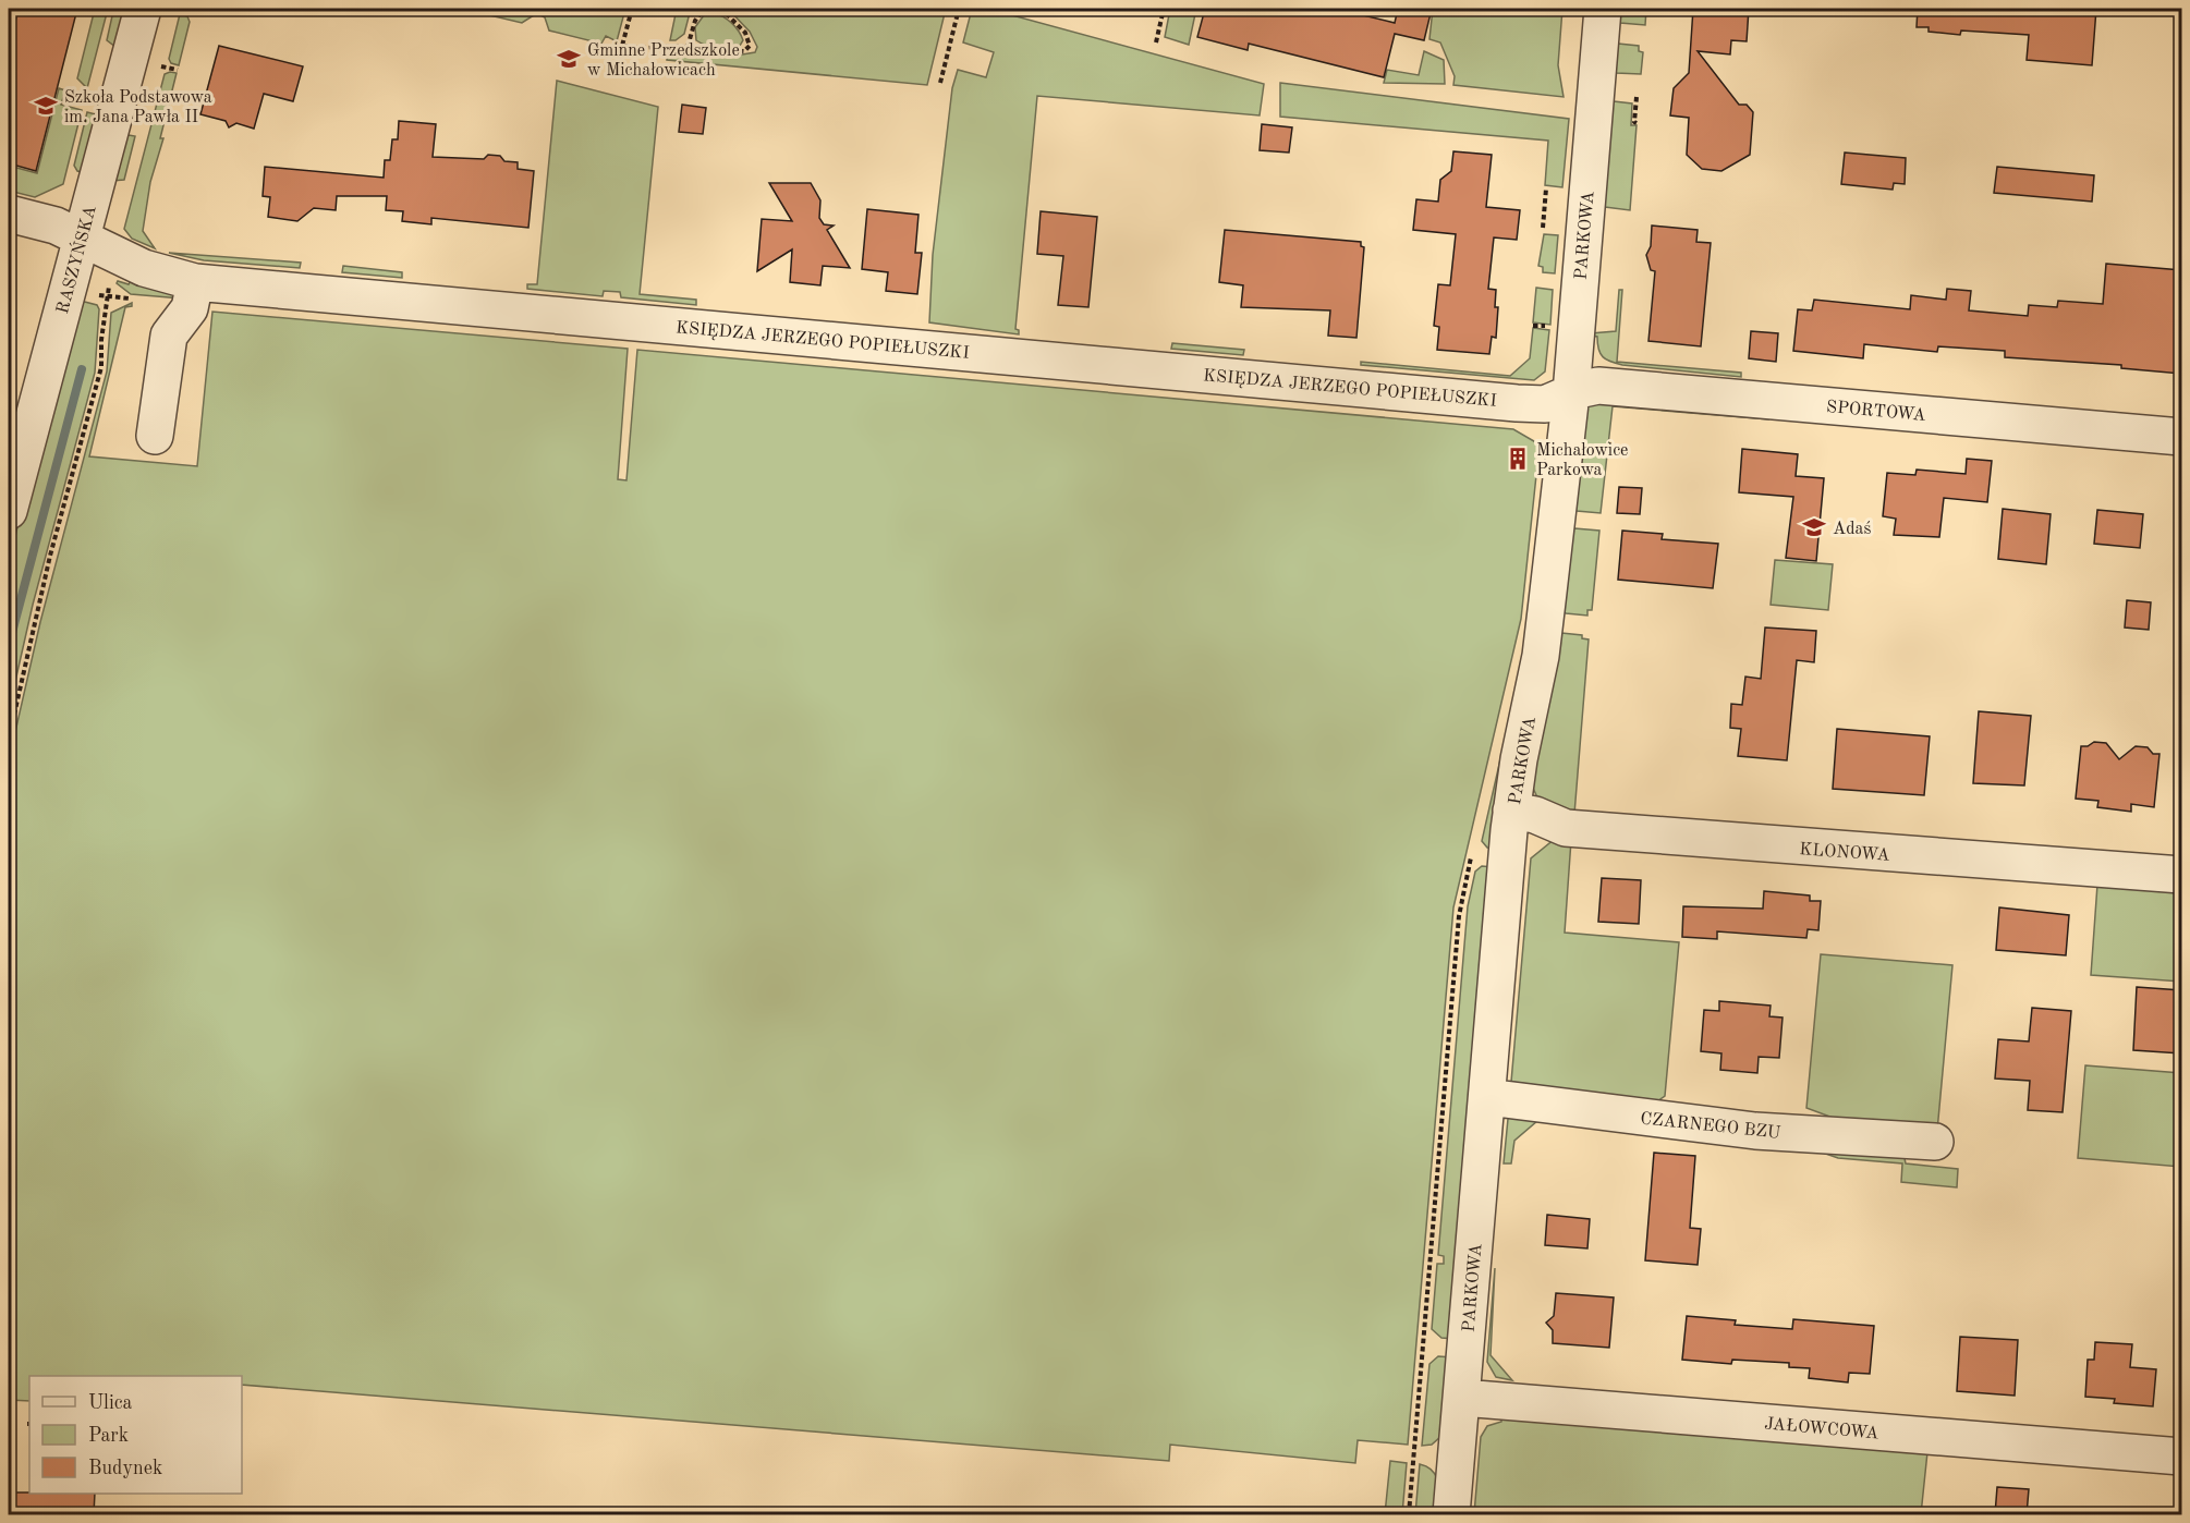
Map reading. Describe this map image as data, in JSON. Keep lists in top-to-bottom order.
{
  "streets": {
    "street": [
      "PARKOWA",
      "RASZYŃSKA",
      "KSIĘDZA JERZEGO POPIEŁUSZKI",
      "SPORTOWA",
      "KLONOWA",
      "CZARNEGO BZU",
      "JAŁOWCOWA"
    ]
  },
  "crossings": [
    ["PARKOWA", "KSIĘDZA JERZEGO POPIEŁUSZKI"],
    ["PARKOWA", "SPORTOWA"],
    ["PARKOWA", "KLONOWA"],
    ["PARKOWA", "CZARNEGO BZU"],
    ["PARKOWA", "JAŁOWCOWA"],
    ["RASZYŃSKA", "KSIĘDZA JERZEGO POPIEŁUSZKI"],
    ["KSIĘDZA JERZEGO POPIEŁUSZKI", "SPORTOWA"]
  ],
  "places": {
    "school or university": ["Gminne Przedszkole w Michałowicach", "Szkoła Podstawowa im. Jana Pawła II", "Adaś"],
    "building": ["Michałowice Parkowa"]
  },
  "legend": ["Ulica", "Park", "Budynek"]
}
